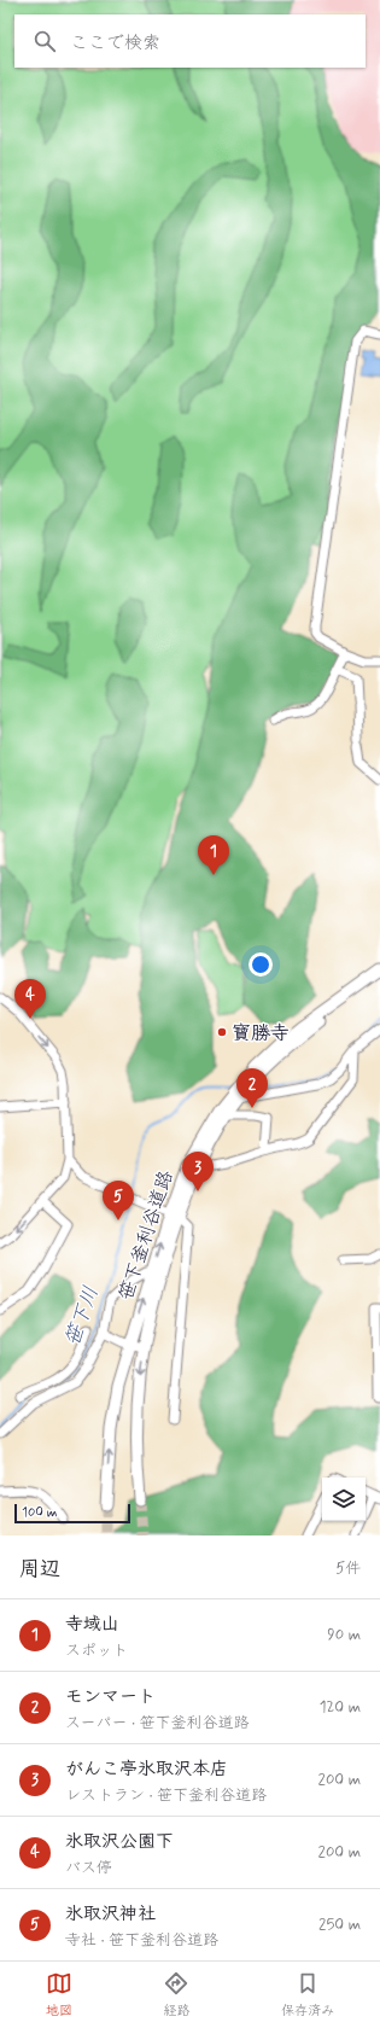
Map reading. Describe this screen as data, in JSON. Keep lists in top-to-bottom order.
{
  "streets": {
    "street": ["笹下釜利谷道路"]
  },
  "water": ["笹下川"],
  "places": ["寶勝寺"],
  "scale_bar": "100 m",
  "page": {
    "search": "ここで検索",
    "pins": [
      "1",
      "4",
      "2",
      "3",
      "5"
    ],
    "scale": "100 m",
    "heading": ["周辺", "5件"],
    "list": [
      {
        "mark": "1",
        "name": "寺域山",
        "note": "スポット",
        "value": "90 m"
      },
      {
        "mark": "2",
        "name": "モンマート",
        "note": "スーパー · 笹下釜利谷道路",
        "value": "120 m"
      },
      {
        "mark": "3",
        "name": "がんこ亭氷取沢本店",
        "note": "レストラン · 笹下釜利谷道路",
        "value": "200 m"
      },
      {
        "mark": "4",
        "name": "氷取沢公園下",
        "note": "バス停",
        "value": "200 m"
      },
      {
        "mark": "5",
        "name": "氷取沢神社",
        "note": "寺社 · 笹下釜利谷道路",
        "value": "250 m"
      }
    ],
    "nav": ["地図", "経路", "保存済み"]
  }
}
